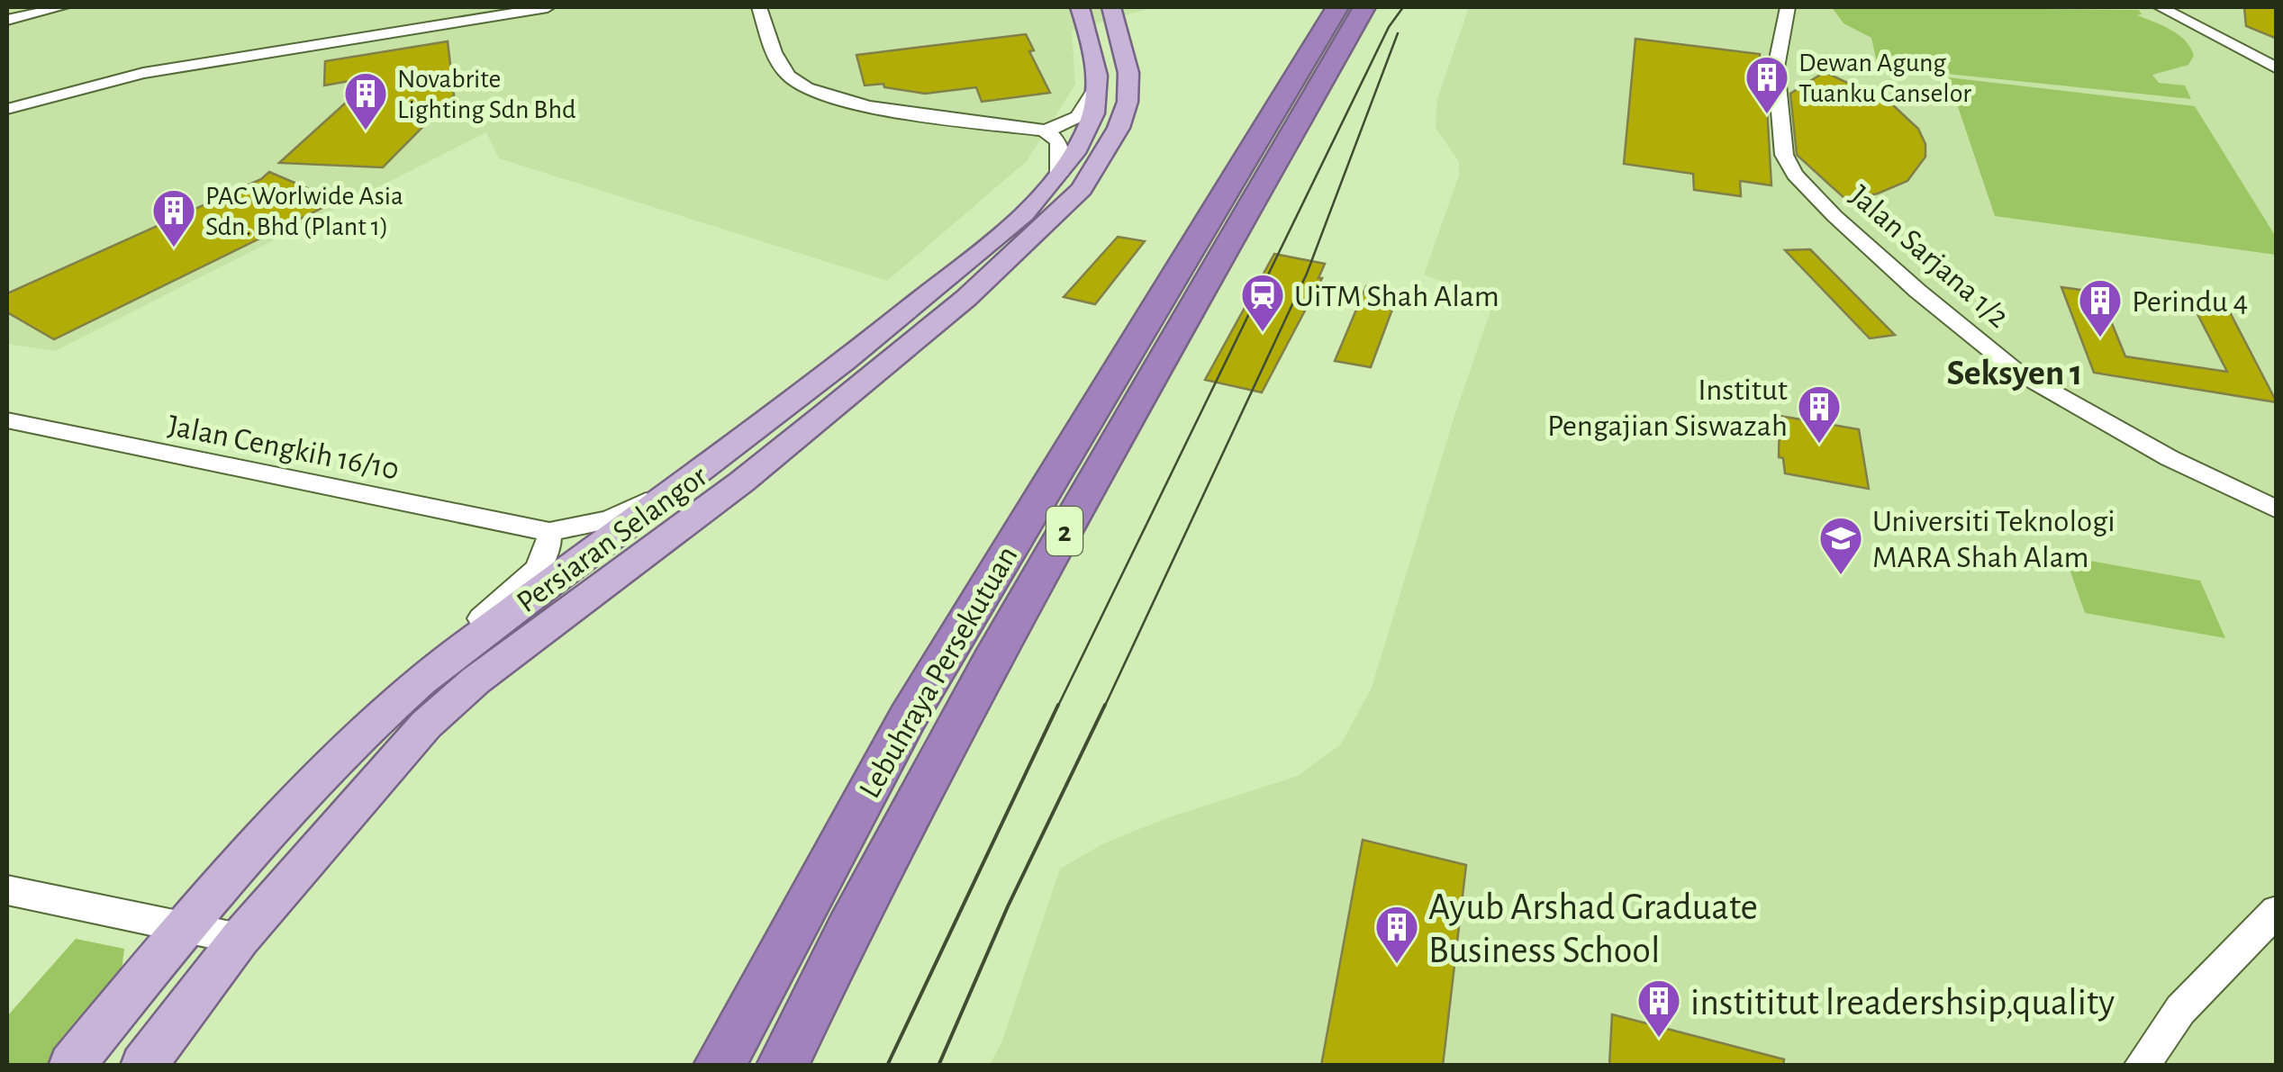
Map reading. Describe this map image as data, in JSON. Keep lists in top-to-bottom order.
{
  "streets": {
    "highway": ["2", "Lebuhraya Persekutuan"],
    "main road": ["Persiaran Selangor"],
    "street": ["Jalan Sarjana 1/2", "Jalan Cengkih 16/10"]
  },
  "districts": ["Seksyen 1"],
  "places": {
    "building": [
      "Dewan Agung Tuanku Canselor",
      "Novabrite Lighting Sdn Bhd",
      "PAC Worlwide Asia Sdn. Bhd (Plant 1)",
      "Perindu 4",
      "Institut Pengajian Siswazah",
      "Ayub Arshad Graduate Business School",
      "instititut lreadershsip,quality"
    ],
    "station": ["UiTM Shah Alam"],
    "school or university": ["Universiti Teknologi MARA Shah Alam"]
  }
}
